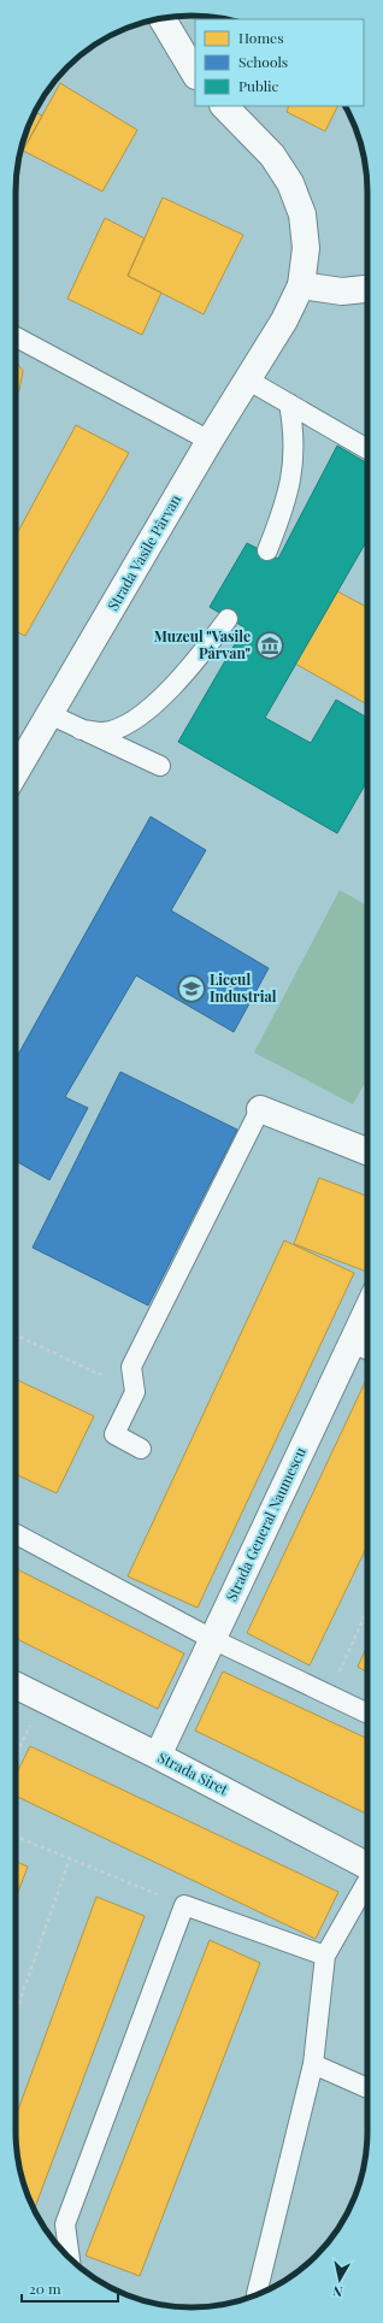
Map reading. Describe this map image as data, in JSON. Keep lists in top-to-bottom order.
{
  "streets": {
    "street": ["Strada Vasile Pârvan", "Strada General Naumescu", "Strada Siret"]
  },
  "crossings": [
    ["Strada General Naumescu", "Strada Siret"]
  ],
  "places": {
    "museum": ["Muzeul \"Vasile Pârvan\""],
    "school or university": ["Liceul Industrial"]
  },
  "legend": ["Homes", "Schools", "Public"],
  "scale_bar": "20 m",
  "north": "bottom"
}
